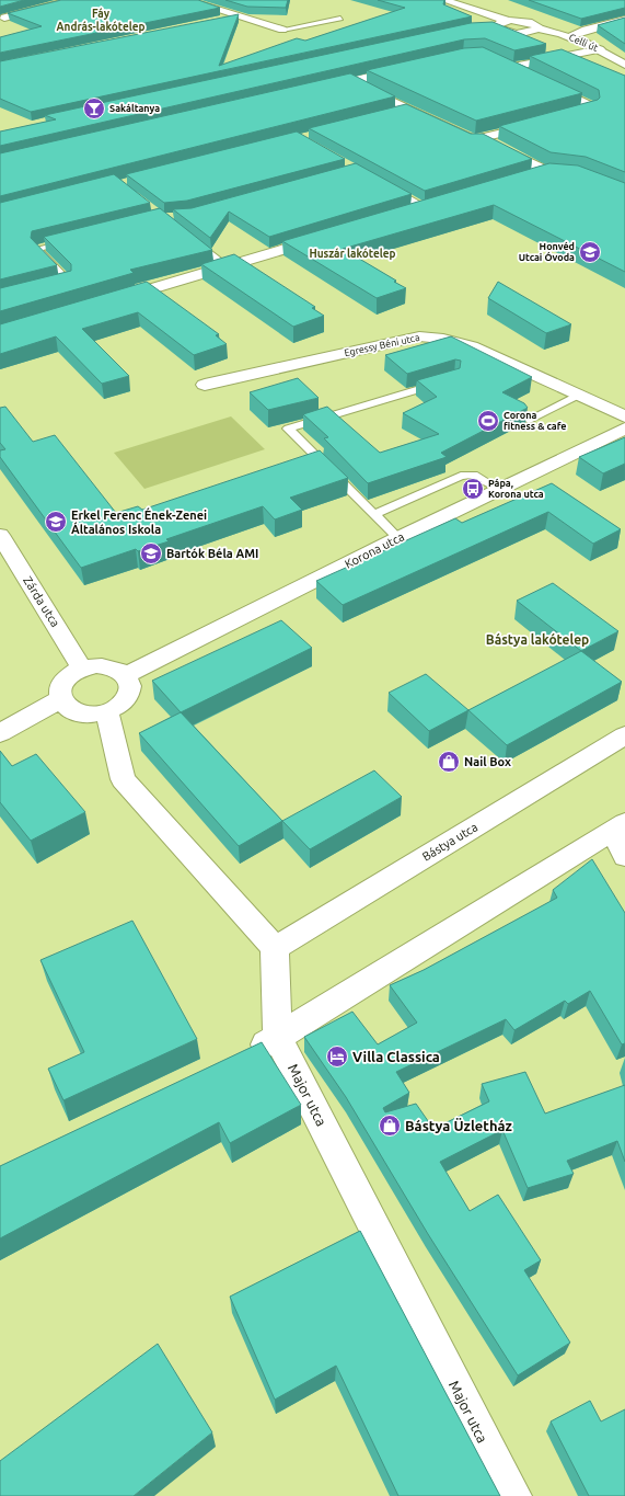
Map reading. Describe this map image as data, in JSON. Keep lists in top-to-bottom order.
{
  "streets": {
    "street": [
      "Celli út",
      "Egressy Béni utca",
      "Korona utca",
      "Zárda utca",
      "Bástya utca",
      "Major utca"
    ]
  },
  "crossings": [
    ["Korona utca", "Zárda utca"],
    ["Bástya utca", "Major utca"]
  ],
  "districts": ["Fáy András-lakótelep", "Huszár lakótelep", "Bástya lakótelep"],
  "places": {
    "bar": ["Sakáltanya"],
    "school or university": ["Honvéd Utcai Óvoda", "Erkel Ferenc Ének-Zenei Általános Iskola", "Bartók Béla AMI"],
    "sports": ["Corona fitness & cafe"],
    "bus stop": ["Pápa, Korona utca"],
    "shop": ["Nail Box", "Bástya Üzletház"],
    "hotel": ["Villa Classica"]
  }
}
